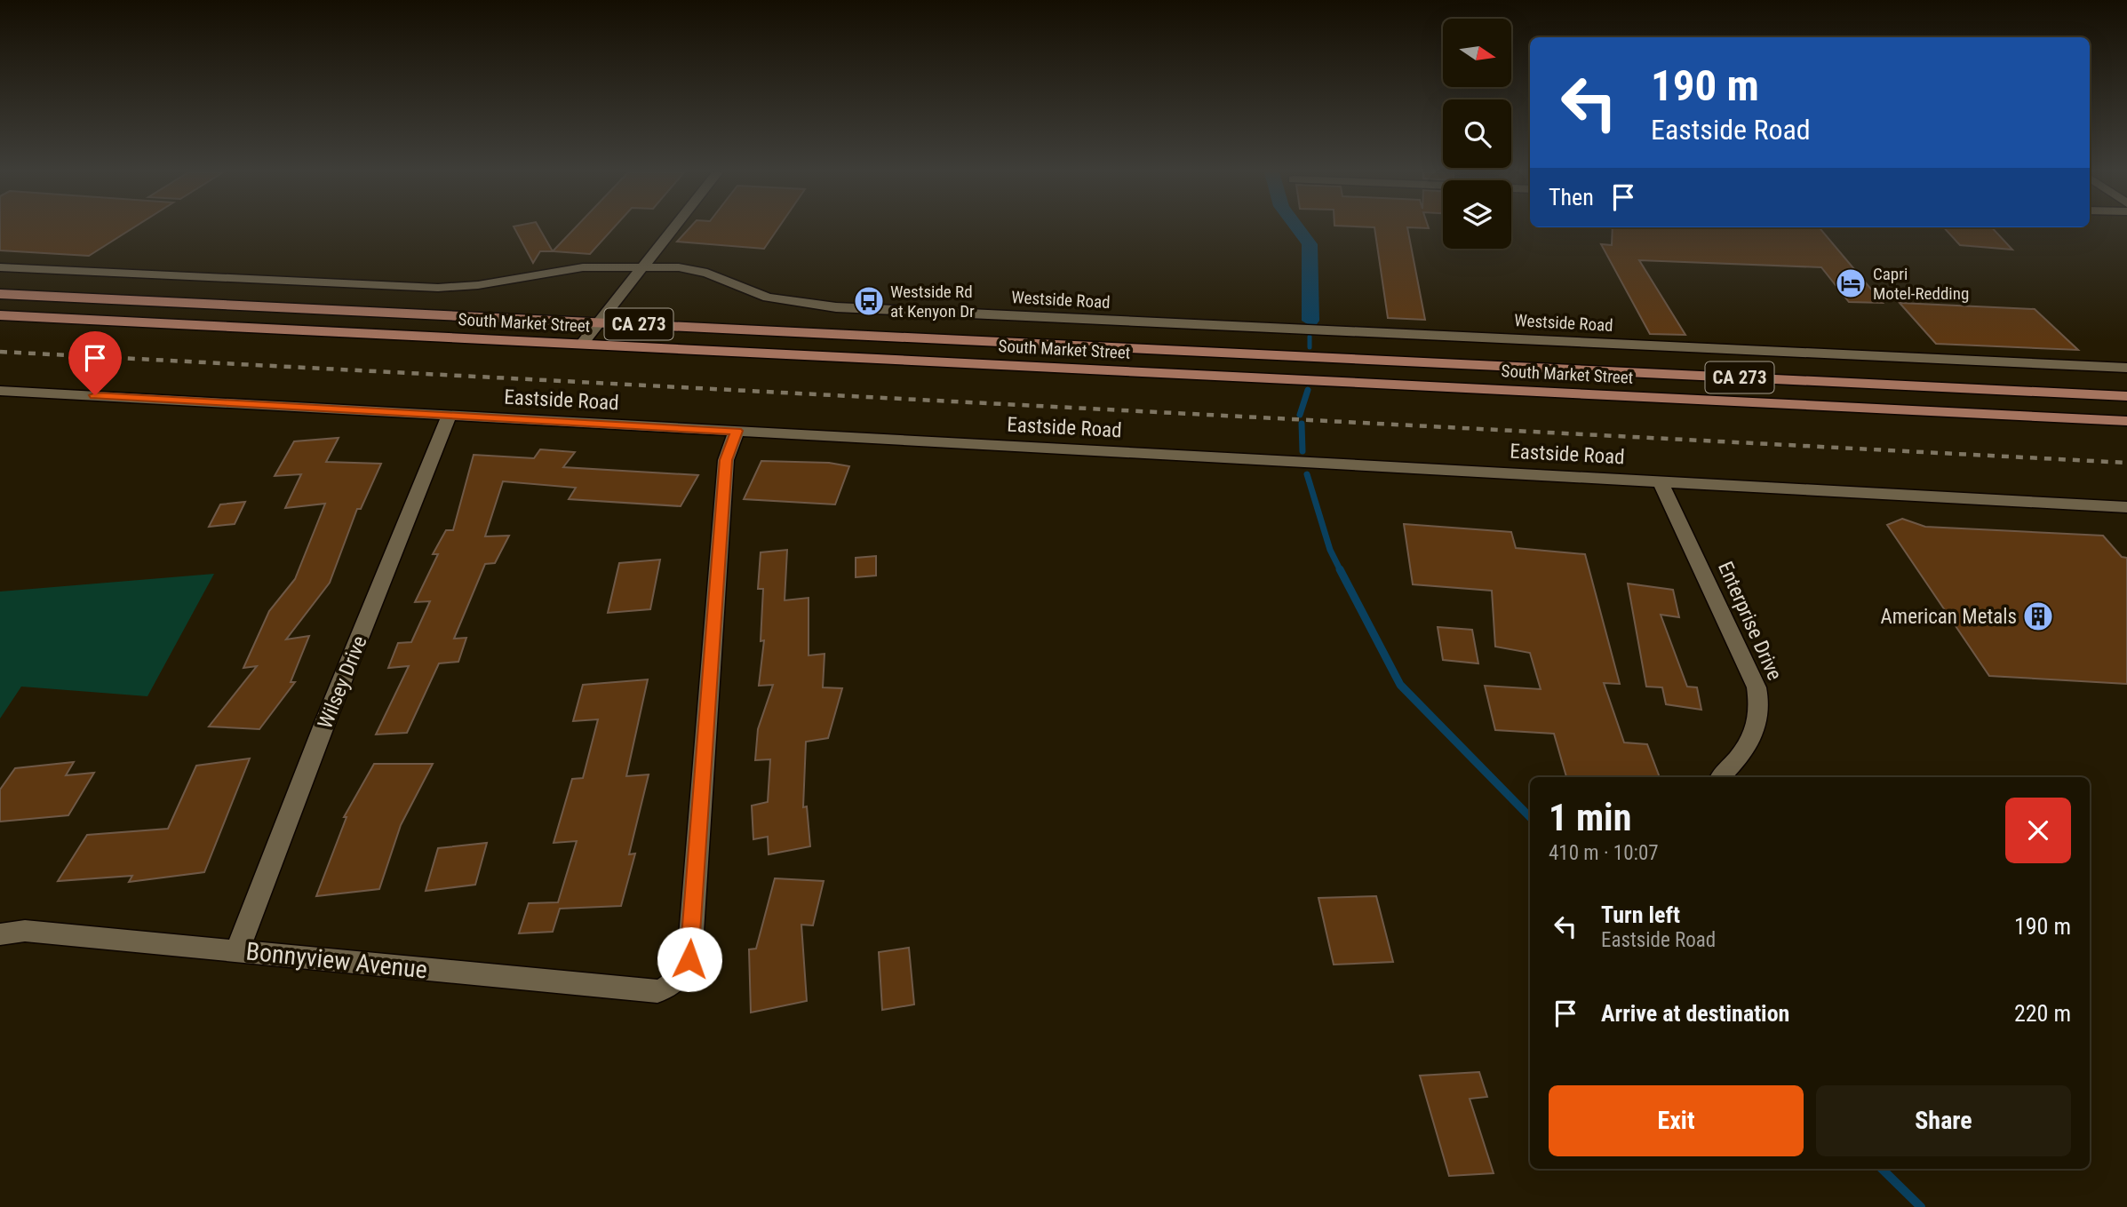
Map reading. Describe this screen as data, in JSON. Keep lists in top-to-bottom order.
{
  "streets": {
    "main road": ["South Market Street", "CA 273"],
    "street": [
      "Westside Road",
      "Eastside Road",
      "Enterprise Drive",
      "Wilsey Drive",
      "Bonnyview Avenue"
    ]
  },
  "crossings": [
    ["Eastside Road", "Enterprise Drive"],
    ["Eastside Road", "Wilsey Drive"],
    ["Eastside Road", "Bonnyview Avenue"],
    ["Wilsey Drive", "Bonnyview Avenue"]
  ],
  "places": {
    "hotel": ["Capri Motel-Redding"],
    "bus stop": ["Westside Rd at Kenyon Dr"],
    "building": ["American Metals"]
  },
  "north": "right",
  "page": {
    "turn": ["190 m", "Eastside Road"],
    "then": "Then",
    "heading": ["1 min", "410 m · 10:07"],
    "list": [
      {
        "name": "Turn left",
        "note": "Eastside Road",
        "value": "190 m"
      },
      {
        "name": "Arrive at destination",
        "value": "220 m"
      }
    ],
    "buttons": ["Exit", "Share"]
  }
}
